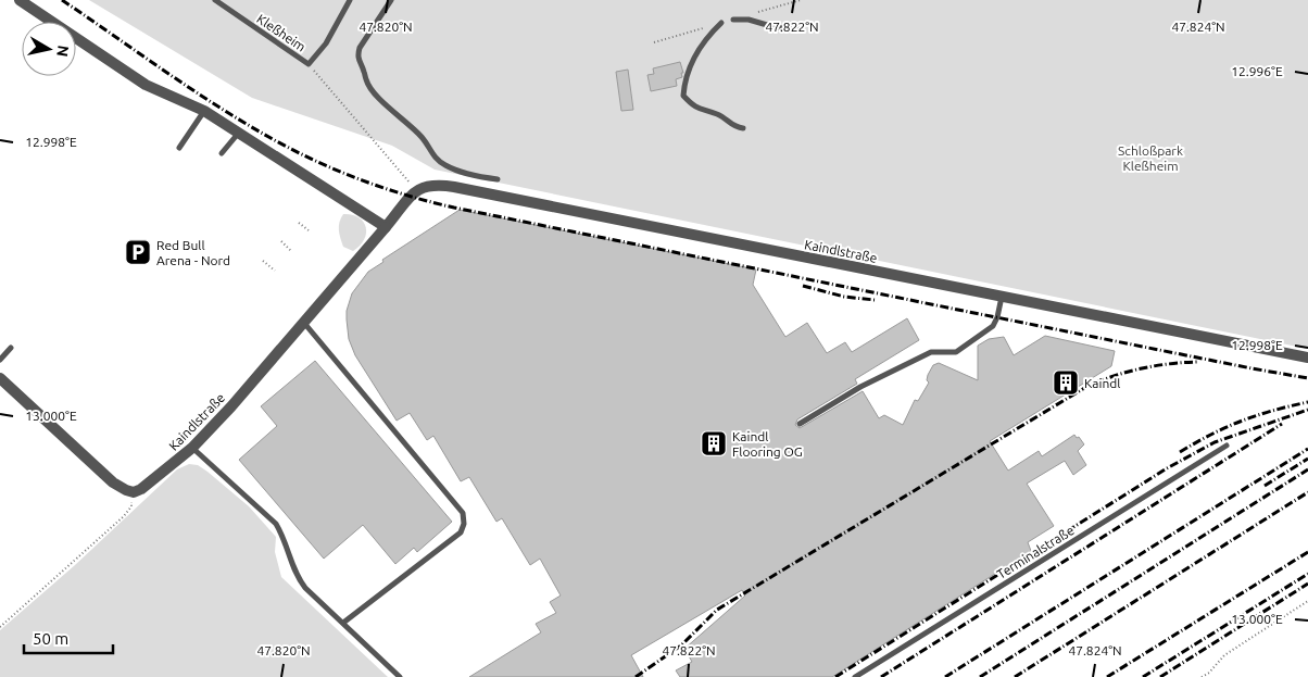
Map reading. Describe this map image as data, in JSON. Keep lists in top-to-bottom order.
{
  "streets": {
    "street": ["Kaindlstraße"],
    "lane": ["Kleßheim", "Terminalstraße"]
  },
  "parks": ["Schloßpark Kleßheim"],
  "places": {
    "parking": ["Red Bull Arena - Nord"],
    "building": ["Kaindl", "Kaindl Flooring OG"]
  },
  "scale_bar": "50 m",
  "north": "right",
  "coordinates": [
    "47.820°N",
    "47.822°N",
    "47.824°N",
    "12.996°E",
    "12.998°E",
    "13.000°E"
  ]
}
